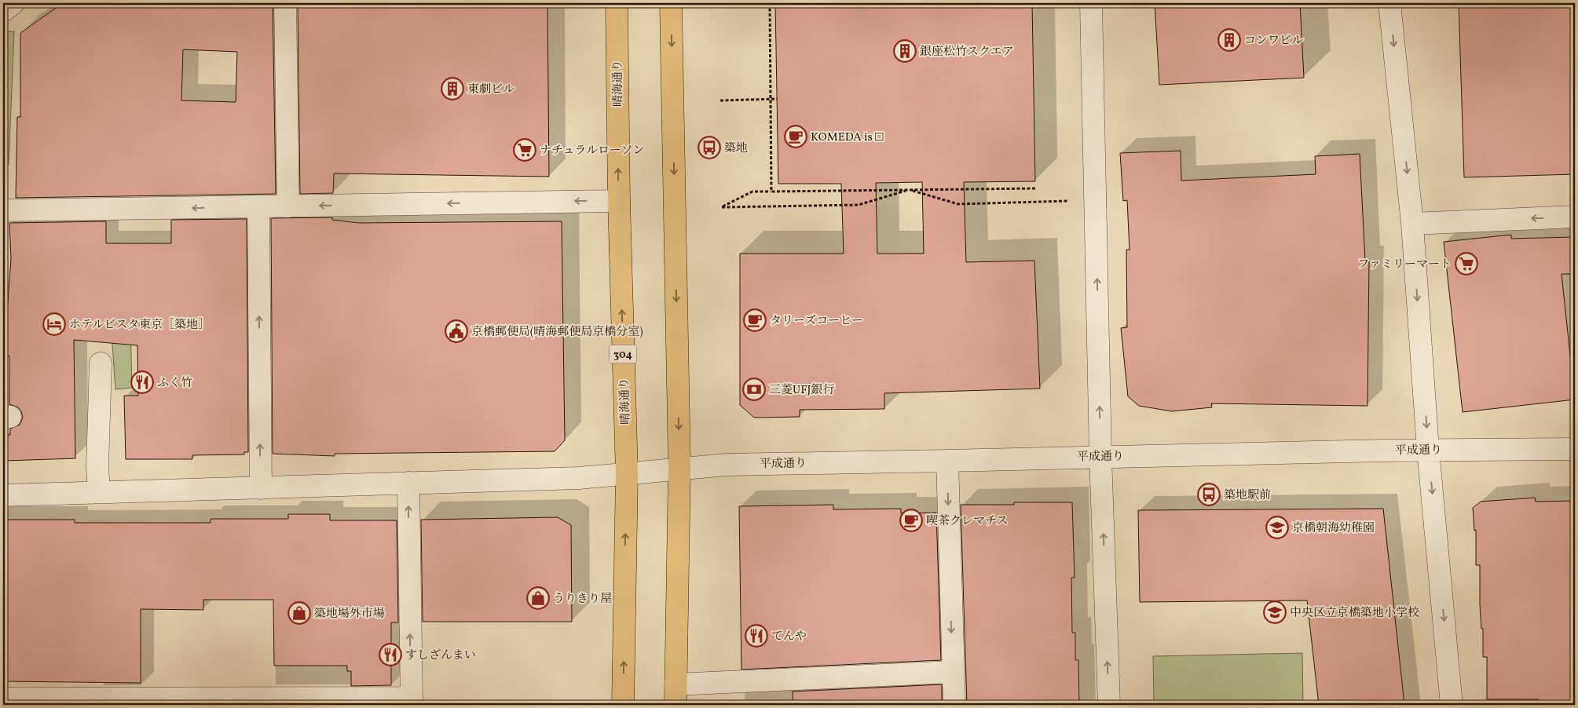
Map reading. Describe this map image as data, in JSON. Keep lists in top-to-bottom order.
{
  "streets": {
    "main road": ["晴海通り", "304"],
    "street": ["平成通り"]
  },
  "crossings": [
    ["晴海通り", "平成通り"]
  ],
  "places": {
    "building": ["コンワビル", "銀座松竹スクエア", "東劇ビル"],
    "cafe": ["KOMEDA is □", "タリーズコーヒー", "喫茶クレマチス"],
    "bus stop": ["築地", "築地駅前"],
    "supermarket": ["ナチュラルローソン", "ファミリーマート"],
    "hotel": ["ホテルビスタ東京［築地］"],
    "public building": ["京橋郵便局(晴海郵便局京橋分室)"],
    "restaurant": ["ふく竹", "てんや", "すしざんまい"],
    "bank": ["三菱UFJ銀行"],
    "school or university": ["京橋朝海幼稚園", "中央区立京橋築地小学校"],
    "shop": ["うりきり屋", "築地場外市場"]
  }
}
